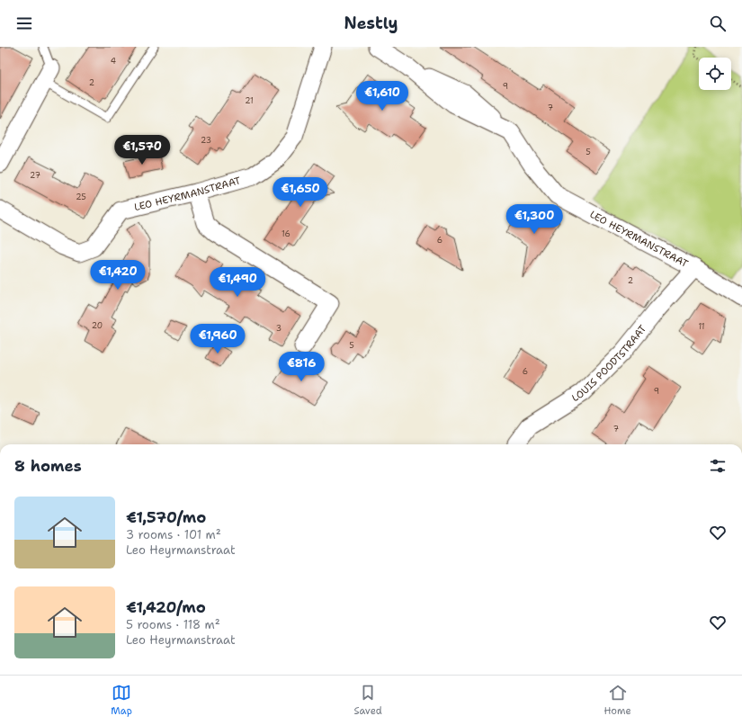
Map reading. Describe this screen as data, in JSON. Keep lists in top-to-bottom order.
{
  "streets": {
    "street": ["LEO HEYRMANSTRAAT", "LOUIS POODTSTRAAT"]
  },
  "crossings": [
    ["LEO HEYRMANSTRAAT", "LOUIS POODTSTRAAT"]
  ],
  "house_numbers": [
    "4",
    "2",
    "9",
    "21",
    "7",
    "23",
    "5",
    "27",
    "25",
    "16",
    "6",
    "2",
    "20",
    "11",
    "3",
    "5",
    "6",
    "9",
    "7"
  ],
  "page": {
    "header": "Nestly",
    "price": [
      "€1,610",
      "€1,570",
      "€1,650",
      "€1,300",
      "€1,420",
      "€1,490",
      "€1,960",
      "€816"
    ],
    "heading": "8 homes",
    "list": [
      {
        "name": "€1,570/mo",
        "note": "3 rooms · 101 m² · Leo Heyrmanstraat"
      },
      {
        "name": "€1,420/mo",
        "note": "5 rooms · 118 m² · Leo Heyrmanstraat"
      }
    ],
    "tabs": ["Map", "Saved", "Home"]
  }
}
